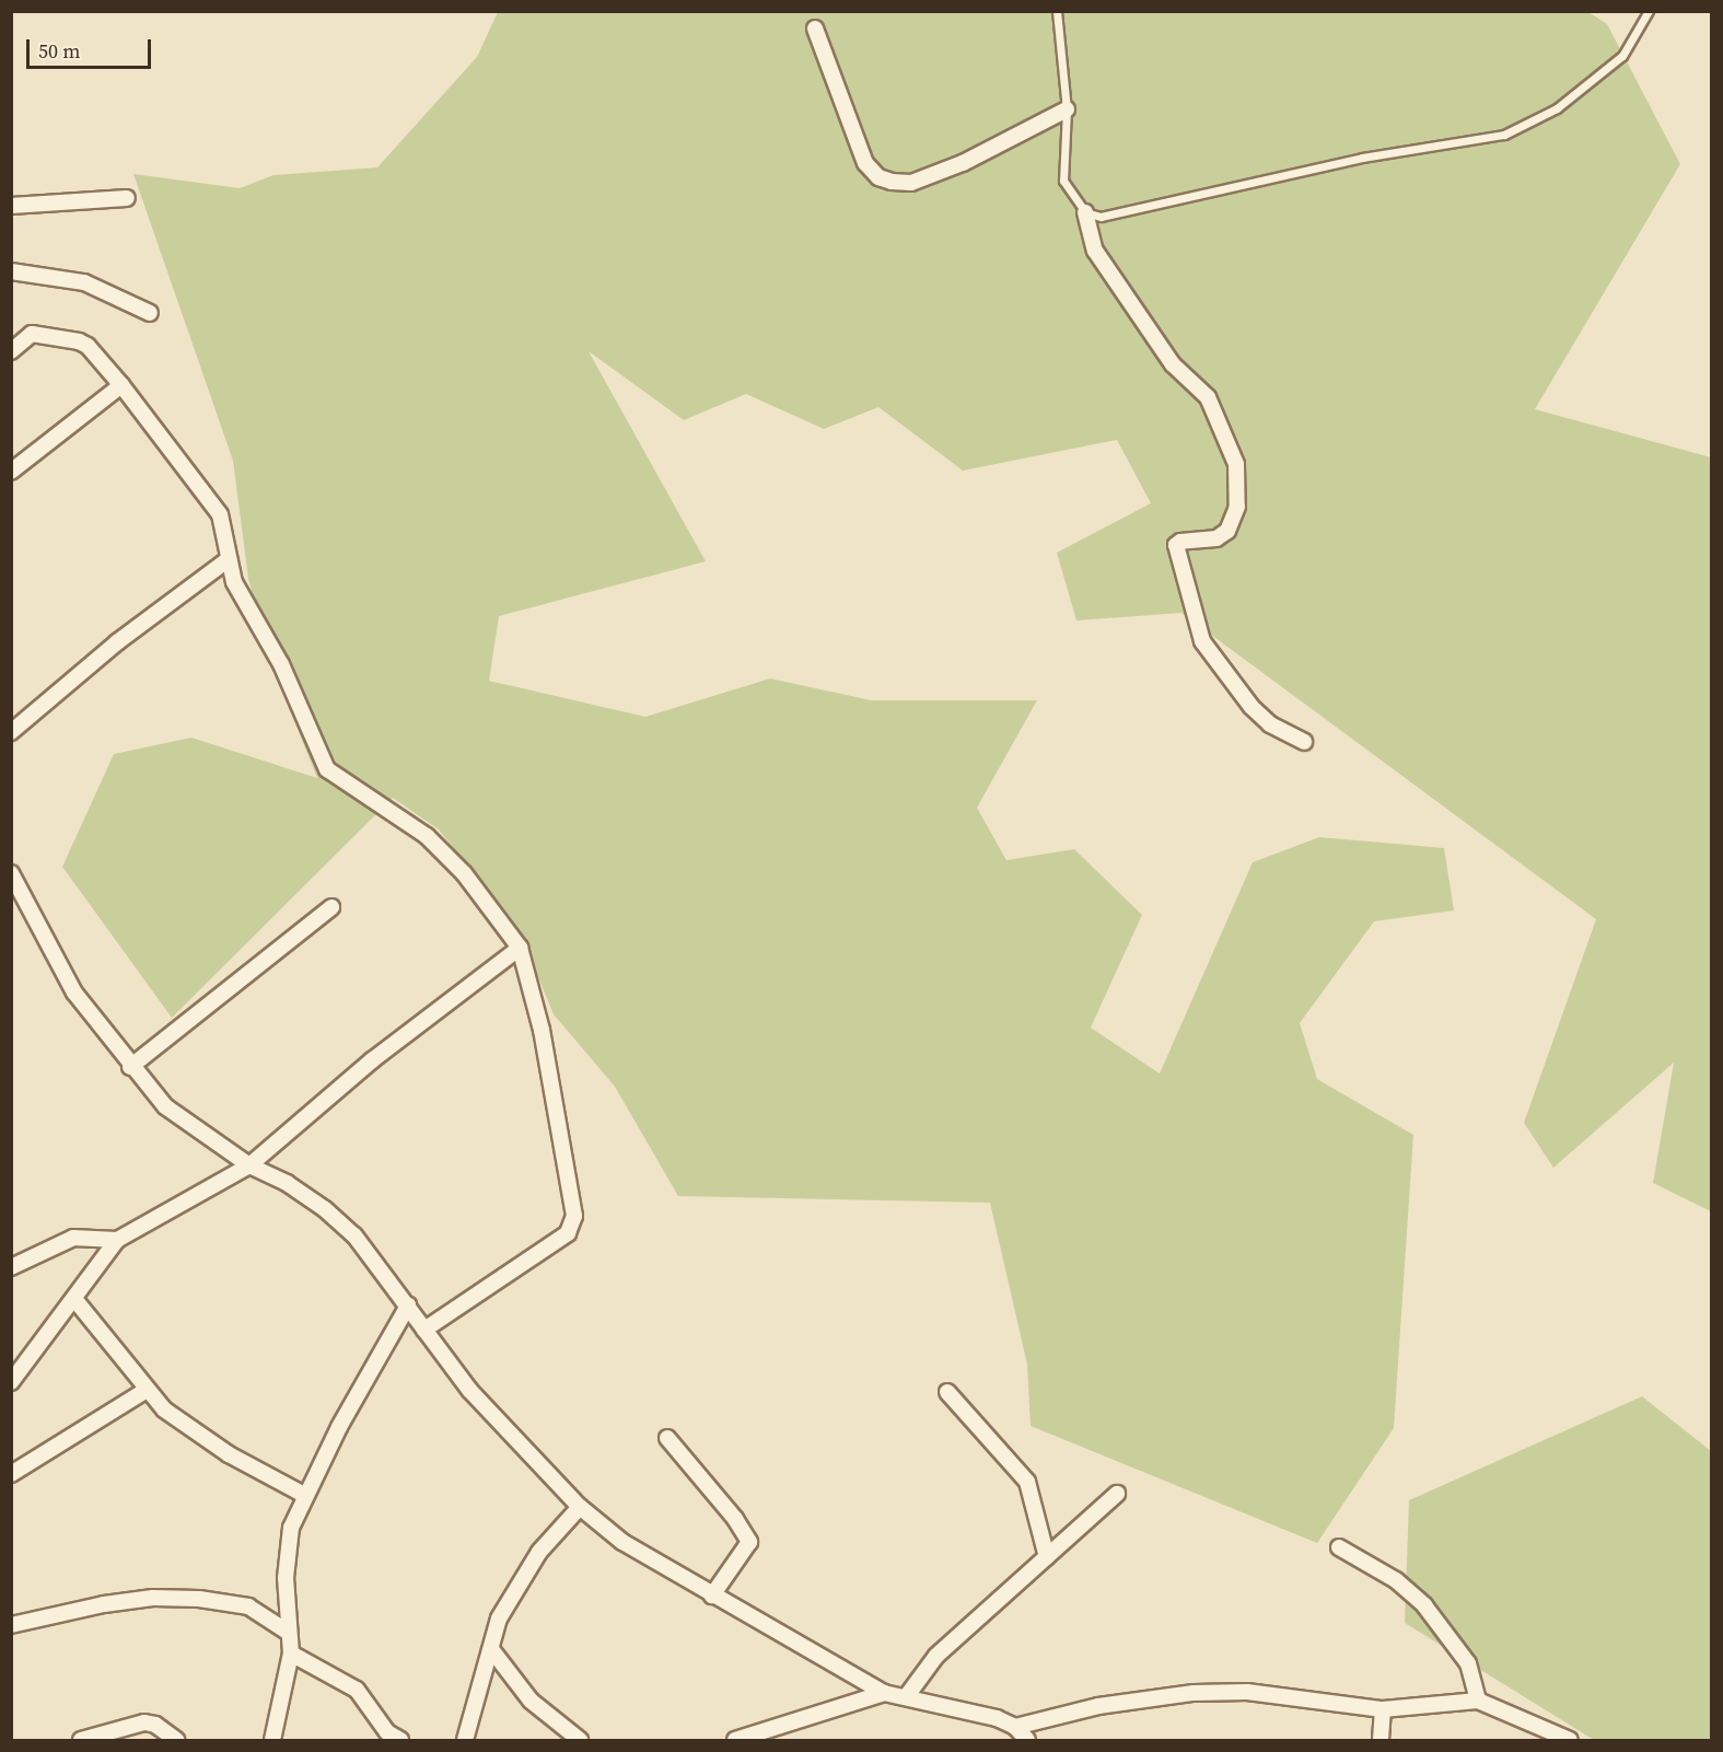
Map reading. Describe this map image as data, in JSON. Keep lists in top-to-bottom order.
{
  "scale_bar": "50 m"
}
